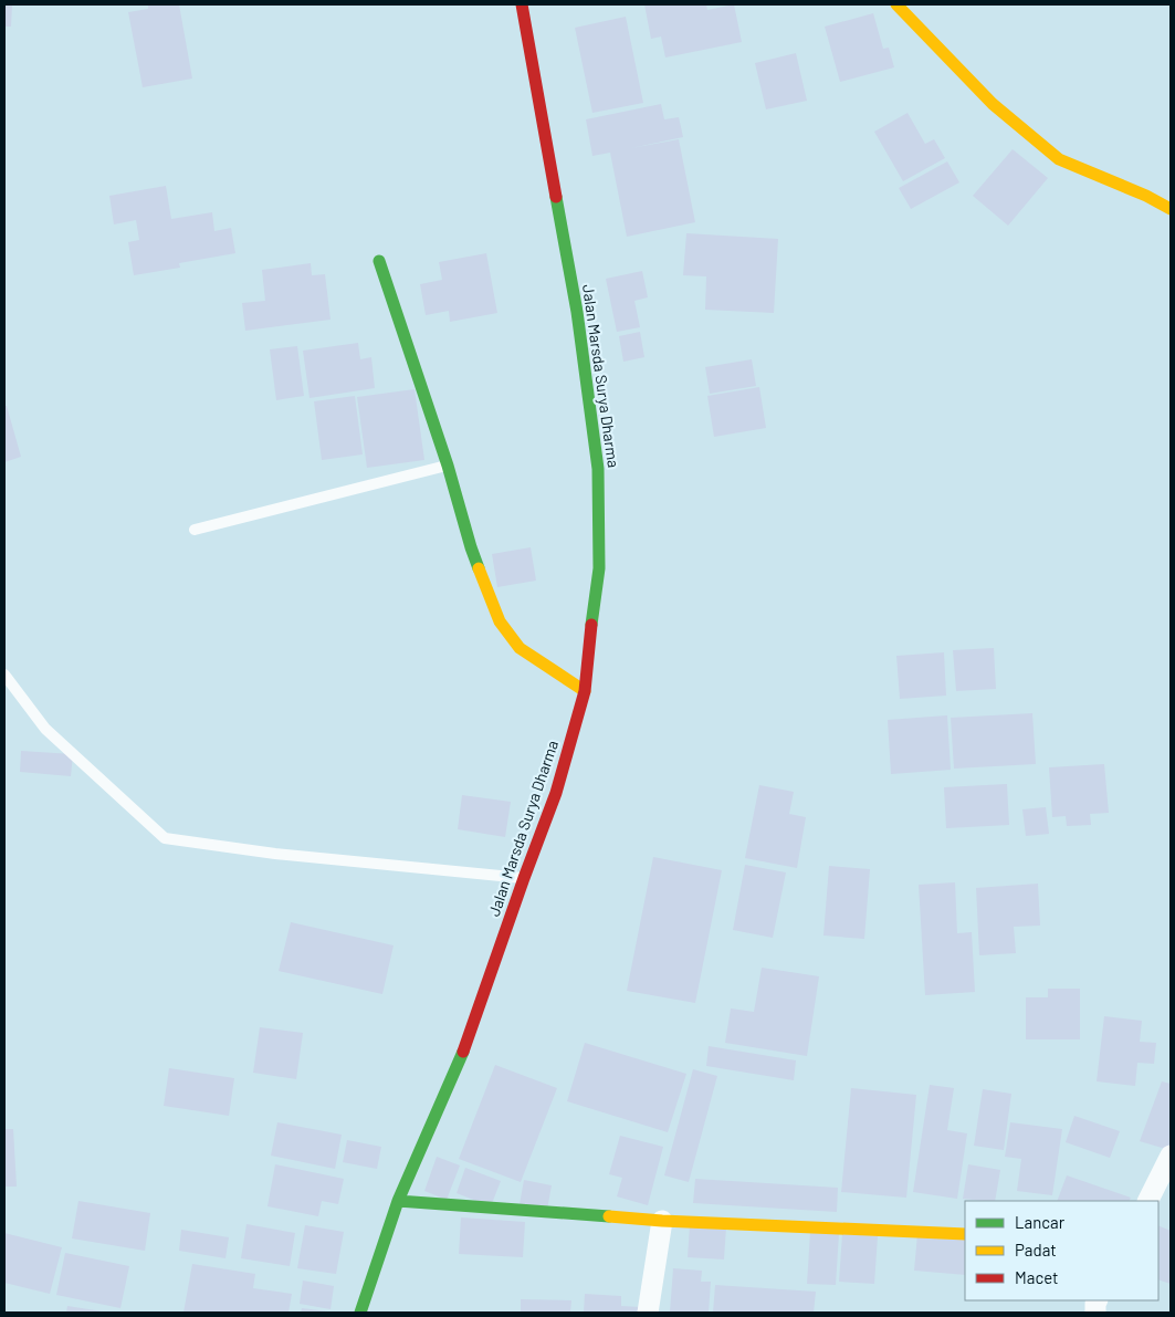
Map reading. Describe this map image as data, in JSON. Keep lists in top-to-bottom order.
{
  "streets": {
    "main road": ["Jalan Marsda Surya Dharma"]
  },
  "legend": ["Lancar", "Padat", "Macet"]
}
